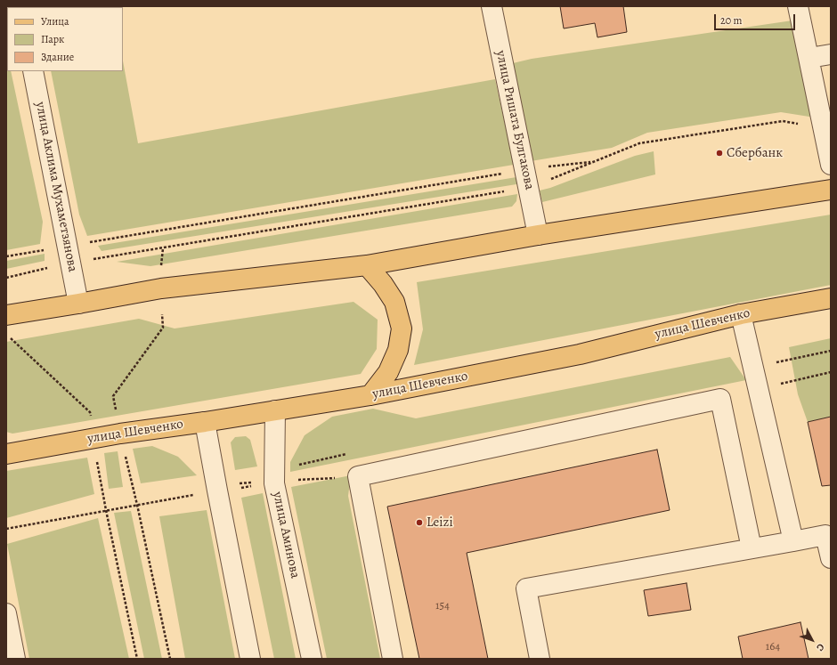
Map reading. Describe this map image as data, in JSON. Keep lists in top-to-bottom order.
{
  "streets": {
    "main road": ["улица Шевченко"],
    "street": ["улица Ришата Булгакова", "улица Аклима Мухаметзянова", "улица Аминова"]
  },
  "crossings": [
    ["улица Шевченко", "улица Аминова"]
  ],
  "places": ["Сбербанк", "Leizi"],
  "house_numbers": ["154", "164"],
  "legend": ["Улица", "Парк", "Здание"],
  "scale_bar": "20 m",
  "north": "bottom right"
}
